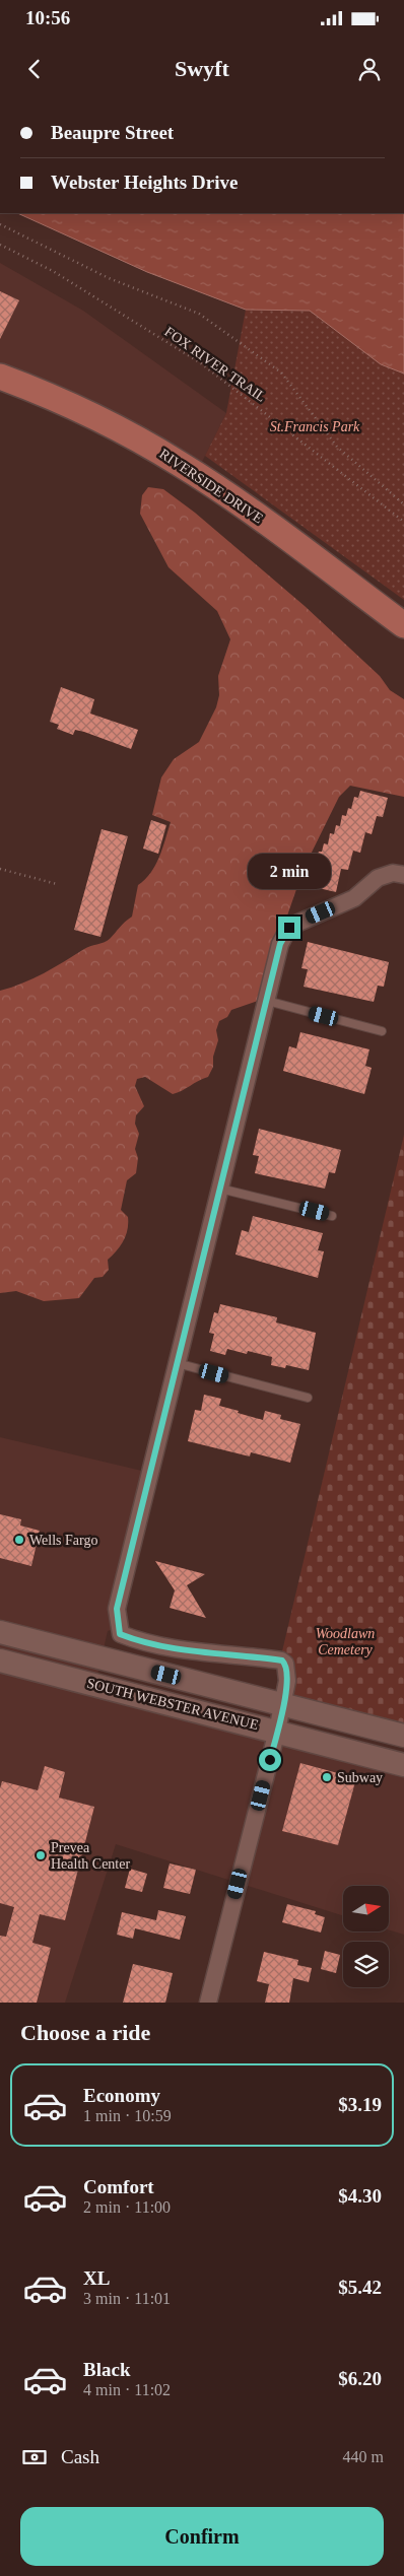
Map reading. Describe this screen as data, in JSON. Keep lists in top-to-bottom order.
{
  "streets": {
    "main road": ["RIVERSIDE DRIVE", "SOUTH WEBSTER AVENUE"],
    "path": ["FOX RIVER TRAIL"]
  },
  "parks": ["St.Francis Park", "Woodlawn Cemetery"],
  "places": ["Wells Fargo", "Subway", "Prevea Health Center"],
  "north": "right",
  "page": {
    "status": "10:56",
    "header": "Swyft",
    "banner": ["Beaupre Street", "Webster Heights Drive"],
    "bubble": "2 min",
    "heading": "Choose a ride",
    "list": [
      {
        "name": "Economy",
        "note": "1 min · 10:59",
        "value": "$3.19"
      },
      {
        "name": "Comfort",
        "note": "2 min · 11:00",
        "value": "$4.30"
      },
      {
        "name": "XL",
        "note": "3 min · 11:01",
        "value": "$5.42"
      },
      {
        "name": "Black",
        "note": "4 min · 11:02",
        "value": "$6.20"
      }
    ],
    "pay": ["Cash", "440 m"],
    "buttons": "Confirm"
  }
}
